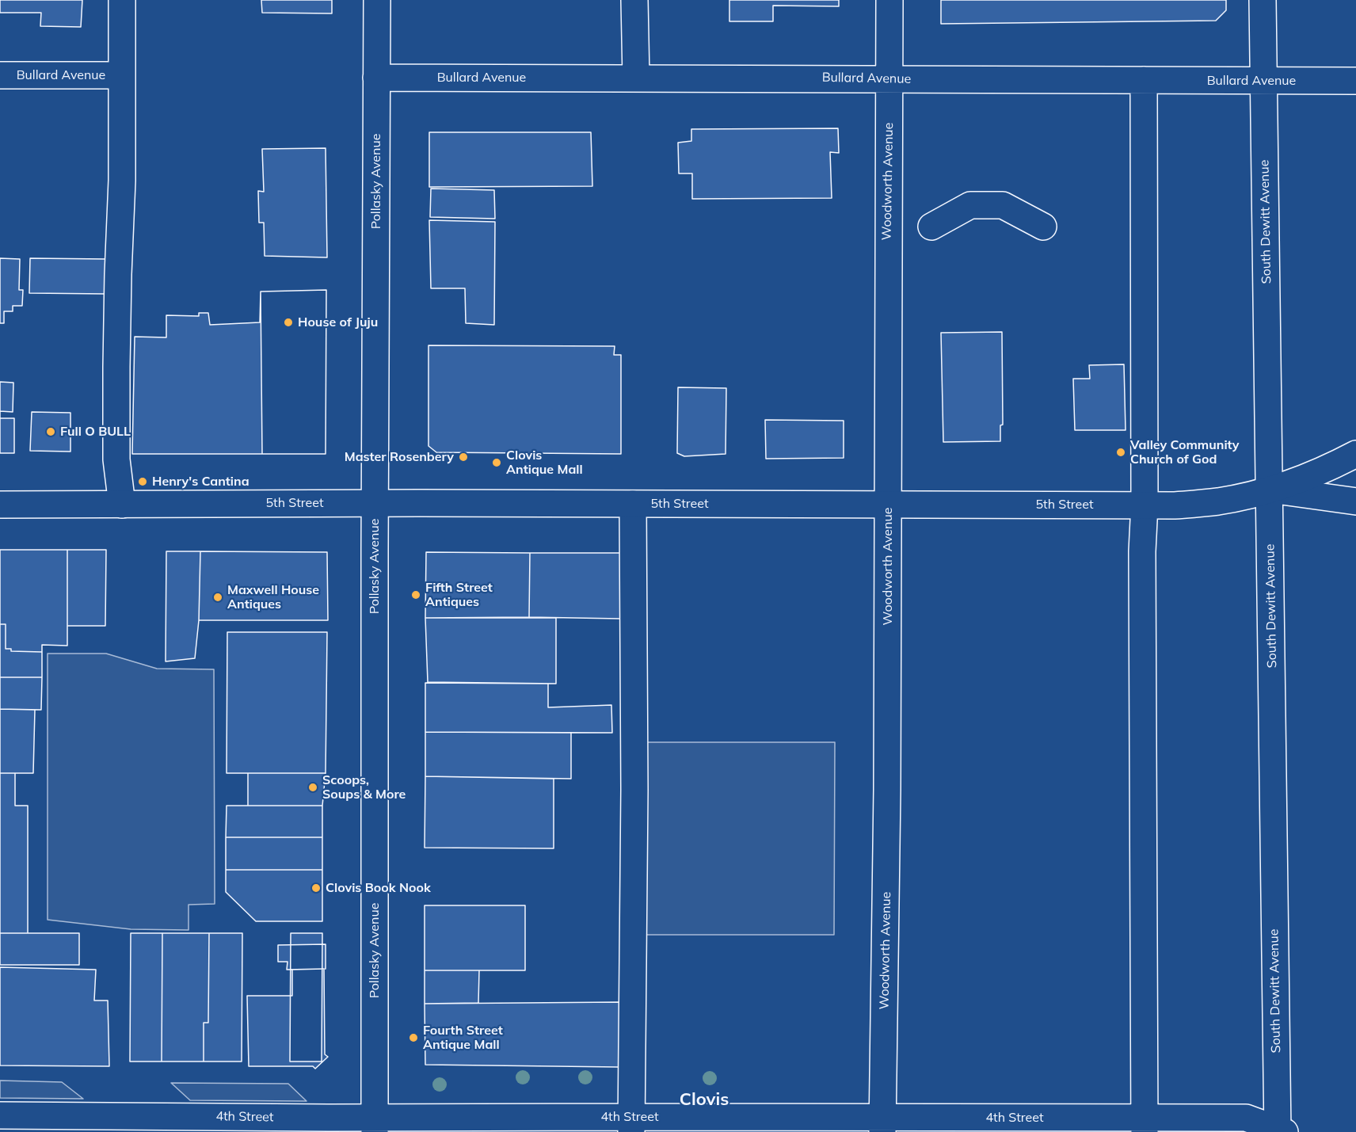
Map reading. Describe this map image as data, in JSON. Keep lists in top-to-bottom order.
{
  "streets": {
    "street": [
      "Bullard Avenue",
      "Pollasky Avenue",
      "Woodworth Avenue",
      "South Dewitt Avenue",
      "5th Street",
      "4th Street"
    ]
  },
  "crossings": [
    ["Bullard Avenue", "Pollasky Avenue"],
    ["Bullard Avenue", "Woodworth Avenue"],
    ["Bullard Avenue", "South Dewitt Avenue"],
    ["Pollasky Avenue", "5th Street"],
    ["Pollasky Avenue", "4th Street"],
    ["Woodworth Avenue", "5th Street"],
    ["Woodworth Avenue", "4th Street"],
    ["South Dewitt Avenue", "5th Street"],
    ["South Dewitt Avenue", "4th Street"]
  ],
  "districts": ["Clovis"],
  "places": [
    "House of Juju",
    "Full O BULL",
    "Valley Community Church of God",
    "Master Rosenbery",
    "Clovis Antique Mall",
    "Henry's Cantina",
    "Fifth Street Antiques",
    "Maxwell House Antiques",
    "Scoops, Soups & More",
    "Clovis Book Nook",
    "Fourth Street Antique Mall"
  ]
}
